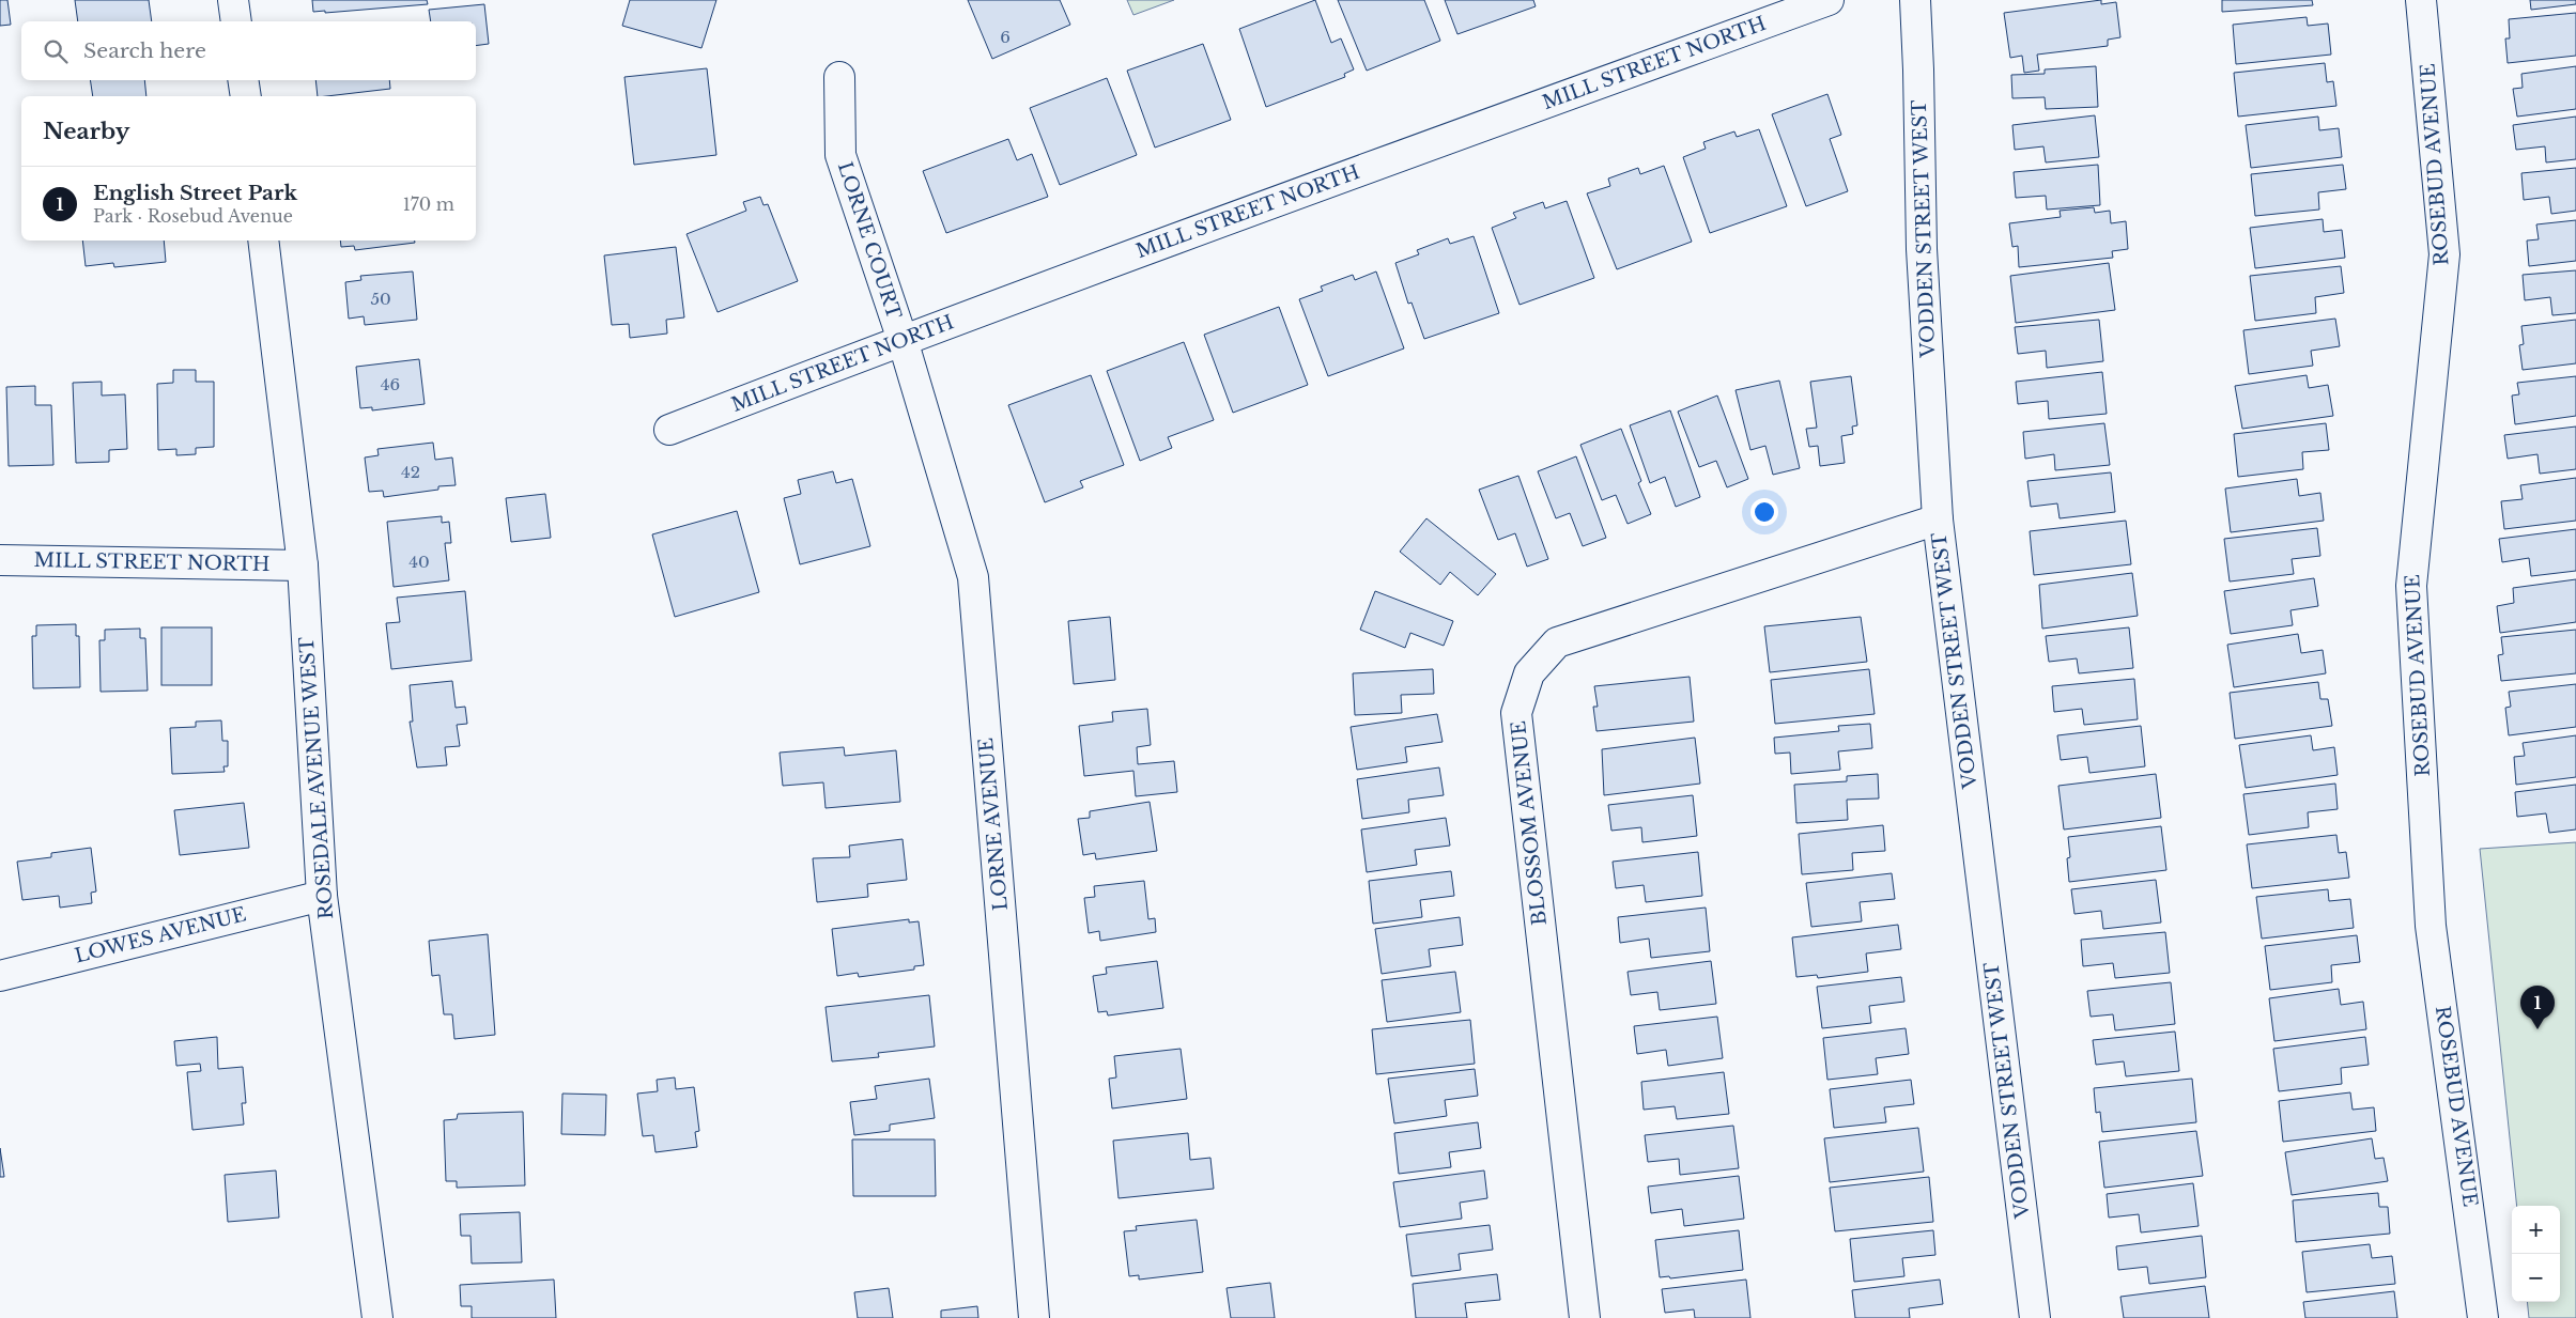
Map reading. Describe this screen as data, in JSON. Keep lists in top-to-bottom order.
{
  "streets": {
    "street": [
      "MILL STREET NORTH",
      "ROSEBUD AVENUE",
      "VODDEN STREET WEST",
      "LORNE COURT",
      "ROSEDALE AVENUE WEST",
      "BLOSSOM AVENUE",
      "LORNE AVENUE",
      "LOWES AVENUE"
    ]
  },
  "crossings": [
    ["MILL STREET NORTH", "LORNE COURT"],
    ["MILL STREET NORTH", "ROSEDALE AVENUE WEST"],
    ["MILL STREET NORTH", "LORNE AVENUE"],
    ["VODDEN STREET WEST", "BLOSSOM AVENUE"],
    ["LORNE COURT", "LORNE AVENUE"],
    ["ROSEDALE AVENUE WEST", "LOWES AVENUE"]
  ],
  "house_numbers": [
    "6",
    "50",
    "46",
    "42",
    "40"
  ],
  "page": {
    "search": "Search here",
    "heading": "Nearby",
    "list": [
      {
        "mark": "1",
        "name": "English Street Park",
        "note": "Park · Rosebud Avenue",
        "value": "170 m"
      }
    ],
    "pins": "1",
    "map_buttons": ["+", "−"]
  }
}
